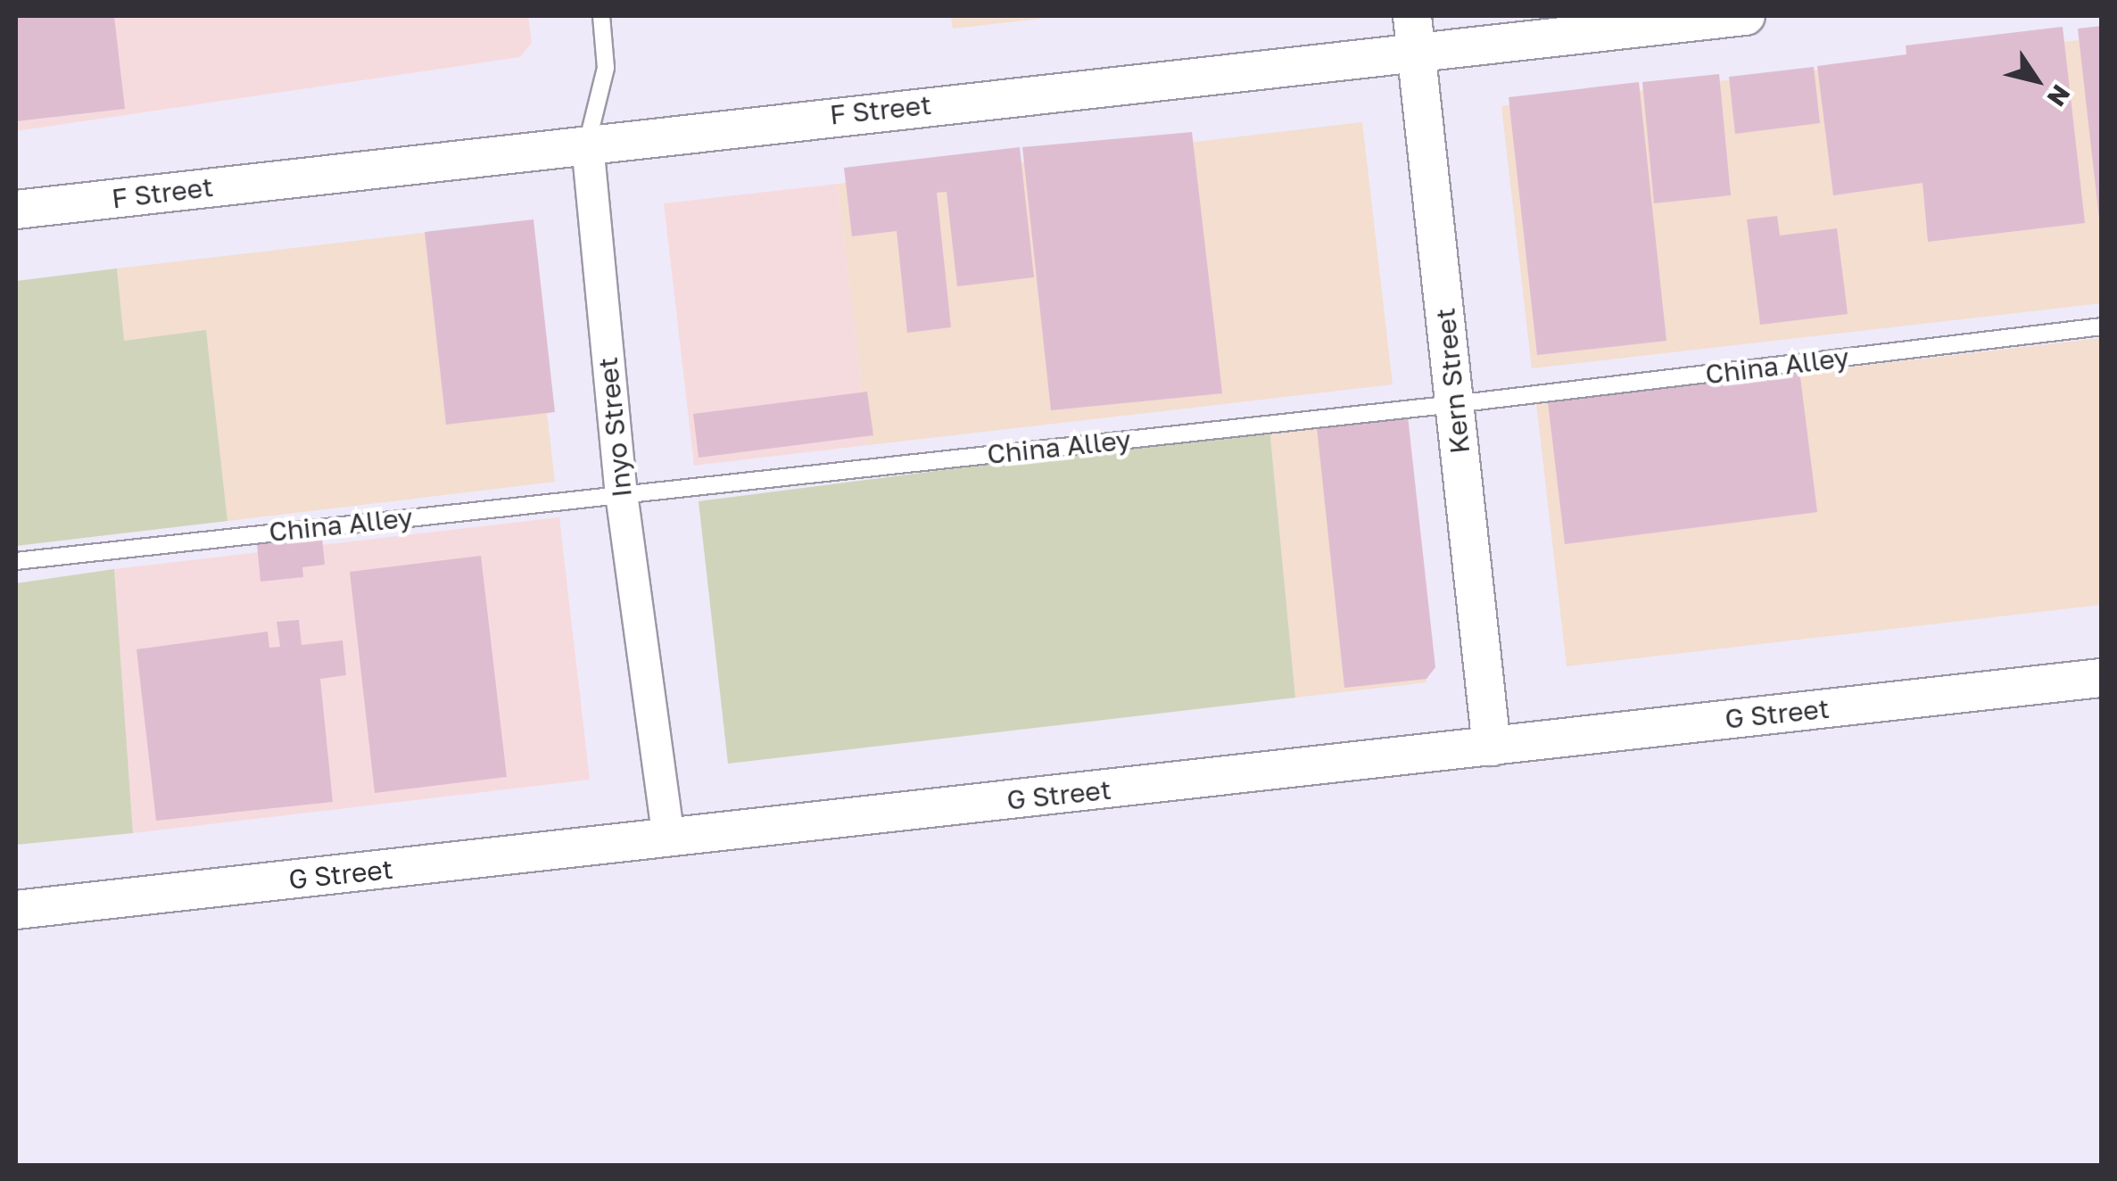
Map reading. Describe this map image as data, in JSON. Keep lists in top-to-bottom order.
{
  "streets": {
    "street": [
      "F Street",
      "Kern Street",
      "Inyo Street",
      "G Street"
    ],
    "lane": ["China Alley"]
  },
  "crossings": [
    ["F Street", "Kern Street"],
    ["F Street", "Inyo Street"],
    ["China Alley", "Kern Street"],
    ["China Alley", "Inyo Street"],
    ["Kern Street", "G Street"],
    ["Inyo Street", "G Street"]
  ],
  "north": "bottom right"
}
